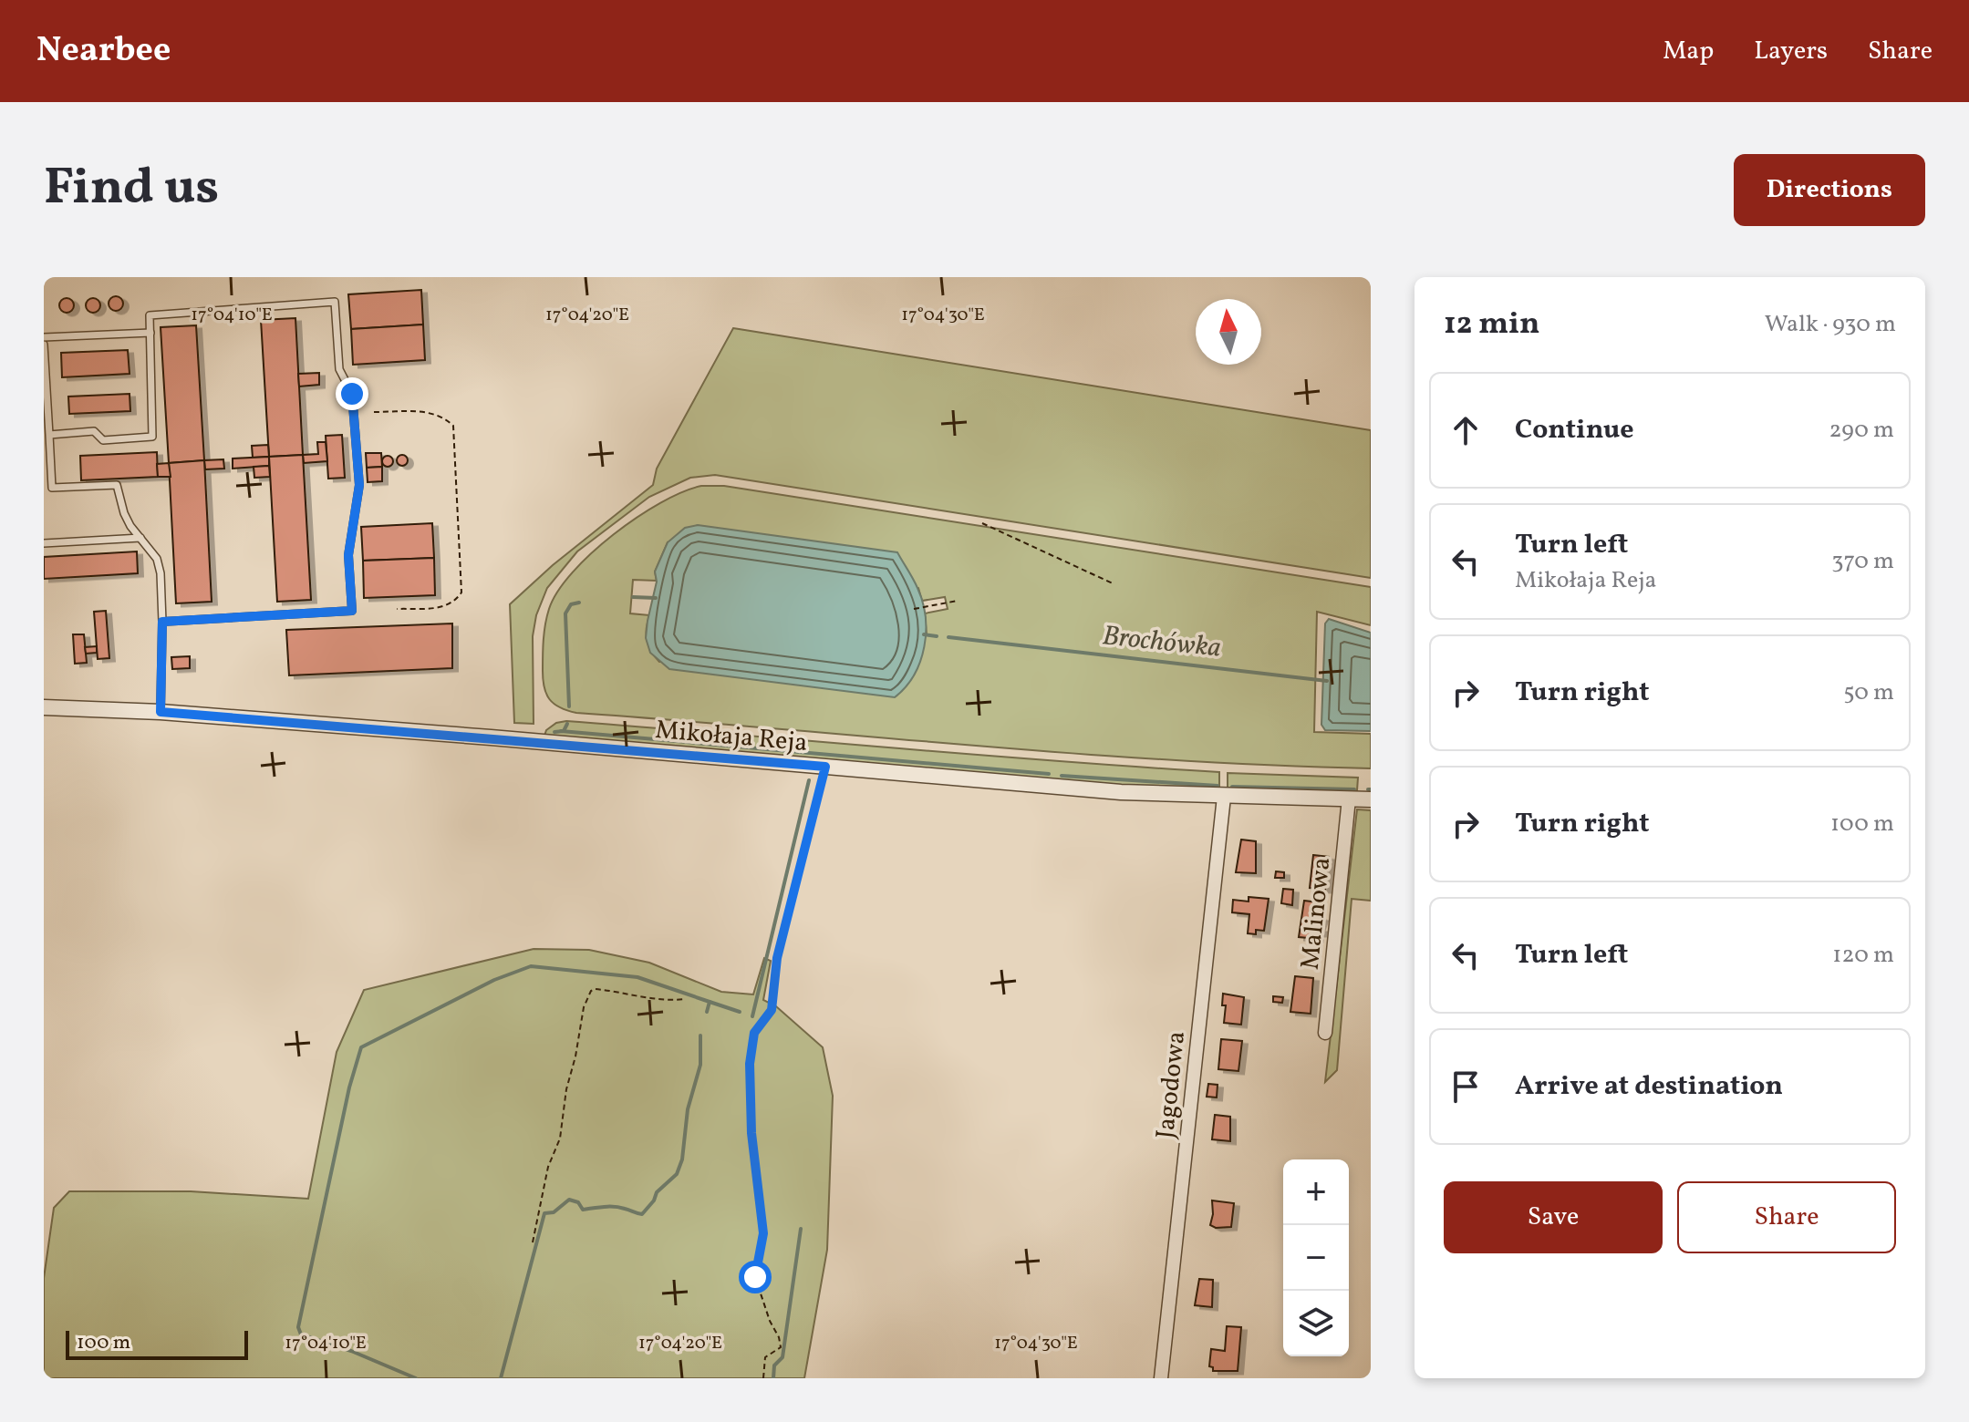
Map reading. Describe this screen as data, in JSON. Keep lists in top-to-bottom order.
{
  "streets": {
    "street": ["Mikołaja Reja", "Malinowa", "Jagodowa"]
  },
  "crossings": [
    ["Mikołaja Reja", "Malinowa"],
    ["Mikołaja Reja", "Jagodowa"]
  ],
  "water": ["Brochówka"],
  "scale_bar": "100 m",
  "north": "top",
  "page": {
    "header": "Nearbee",
    "nav": ["Map", "Layers", "Share"],
    "title": "Find us",
    "buttons": [
      "Directions",
      ["Save", "Share"]
    ],
    "heading": ["12 min", "Walk · 930 m"],
    "list": [
      ["Continue", "290 m"],
      ["Turn left", "Mikołaja Reja", "370 m"],
      ["Turn right", "50 m"],
      ["Turn right", "100 m"],
      ["Turn left", "120 m"],
      "Arrive at destination"
    ],
    "map_buttons": ["+", "−"],
    "scale": "100 m"
  },
  "coordinates": ["17°04'10\"E", "17°04'20\"E", "17°04'30\"E"]
}
